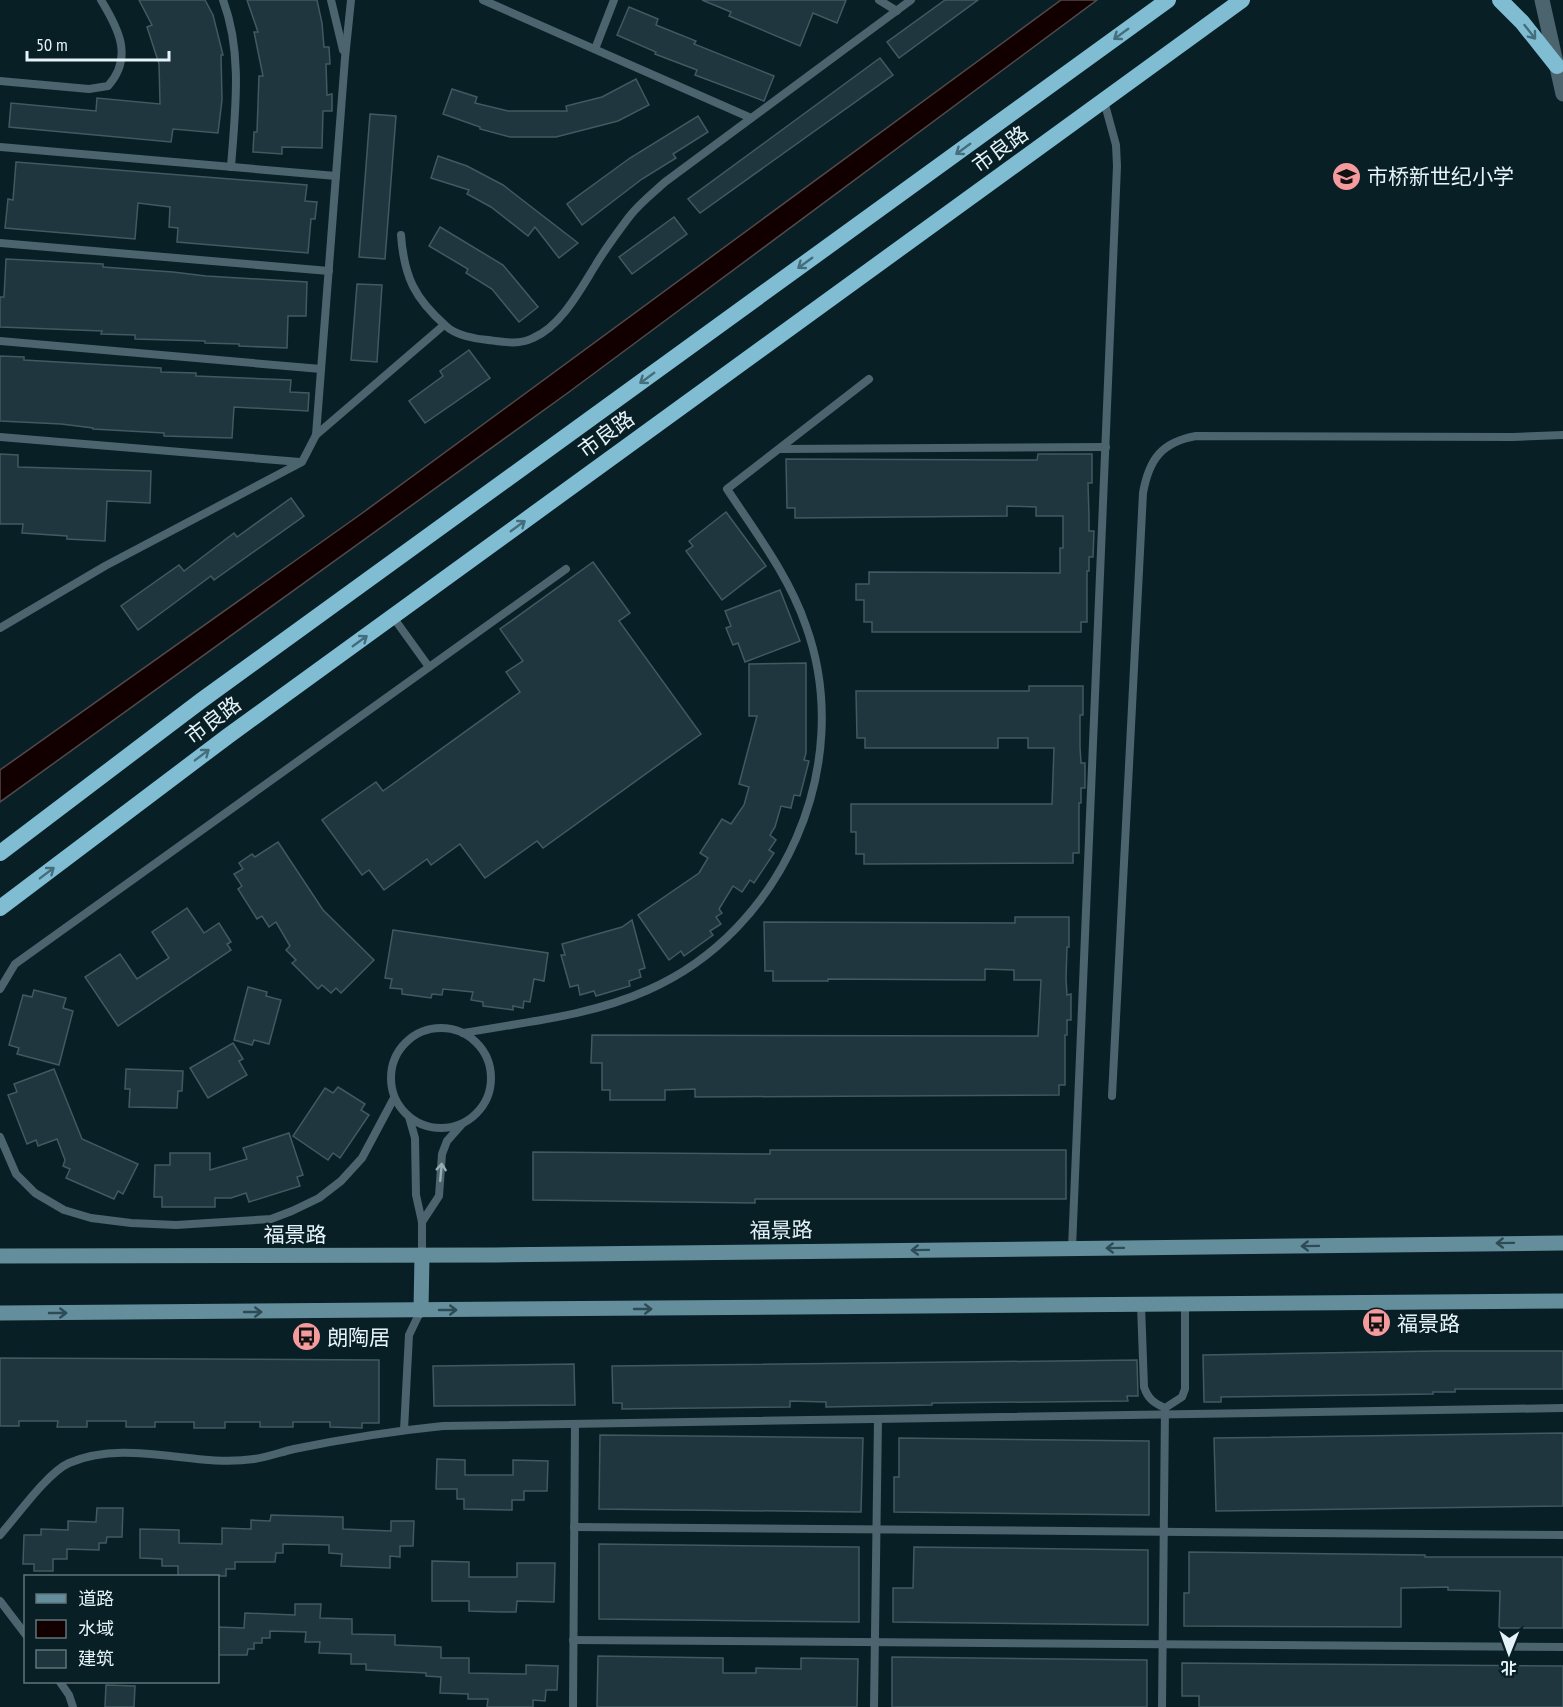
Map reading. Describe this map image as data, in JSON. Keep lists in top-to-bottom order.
{
  "streets": {
    "highway": ["市良路"],
    "main road": ["福景路"]
  },
  "places": {
    "school or university": ["市桥新世纪小学"],
    "bus stop": ["福景路", "朗陶居"]
  },
  "legend": ["道路", "水域", "建筑"],
  "scale_bar": "50 m",
  "north": "bottom"
}
